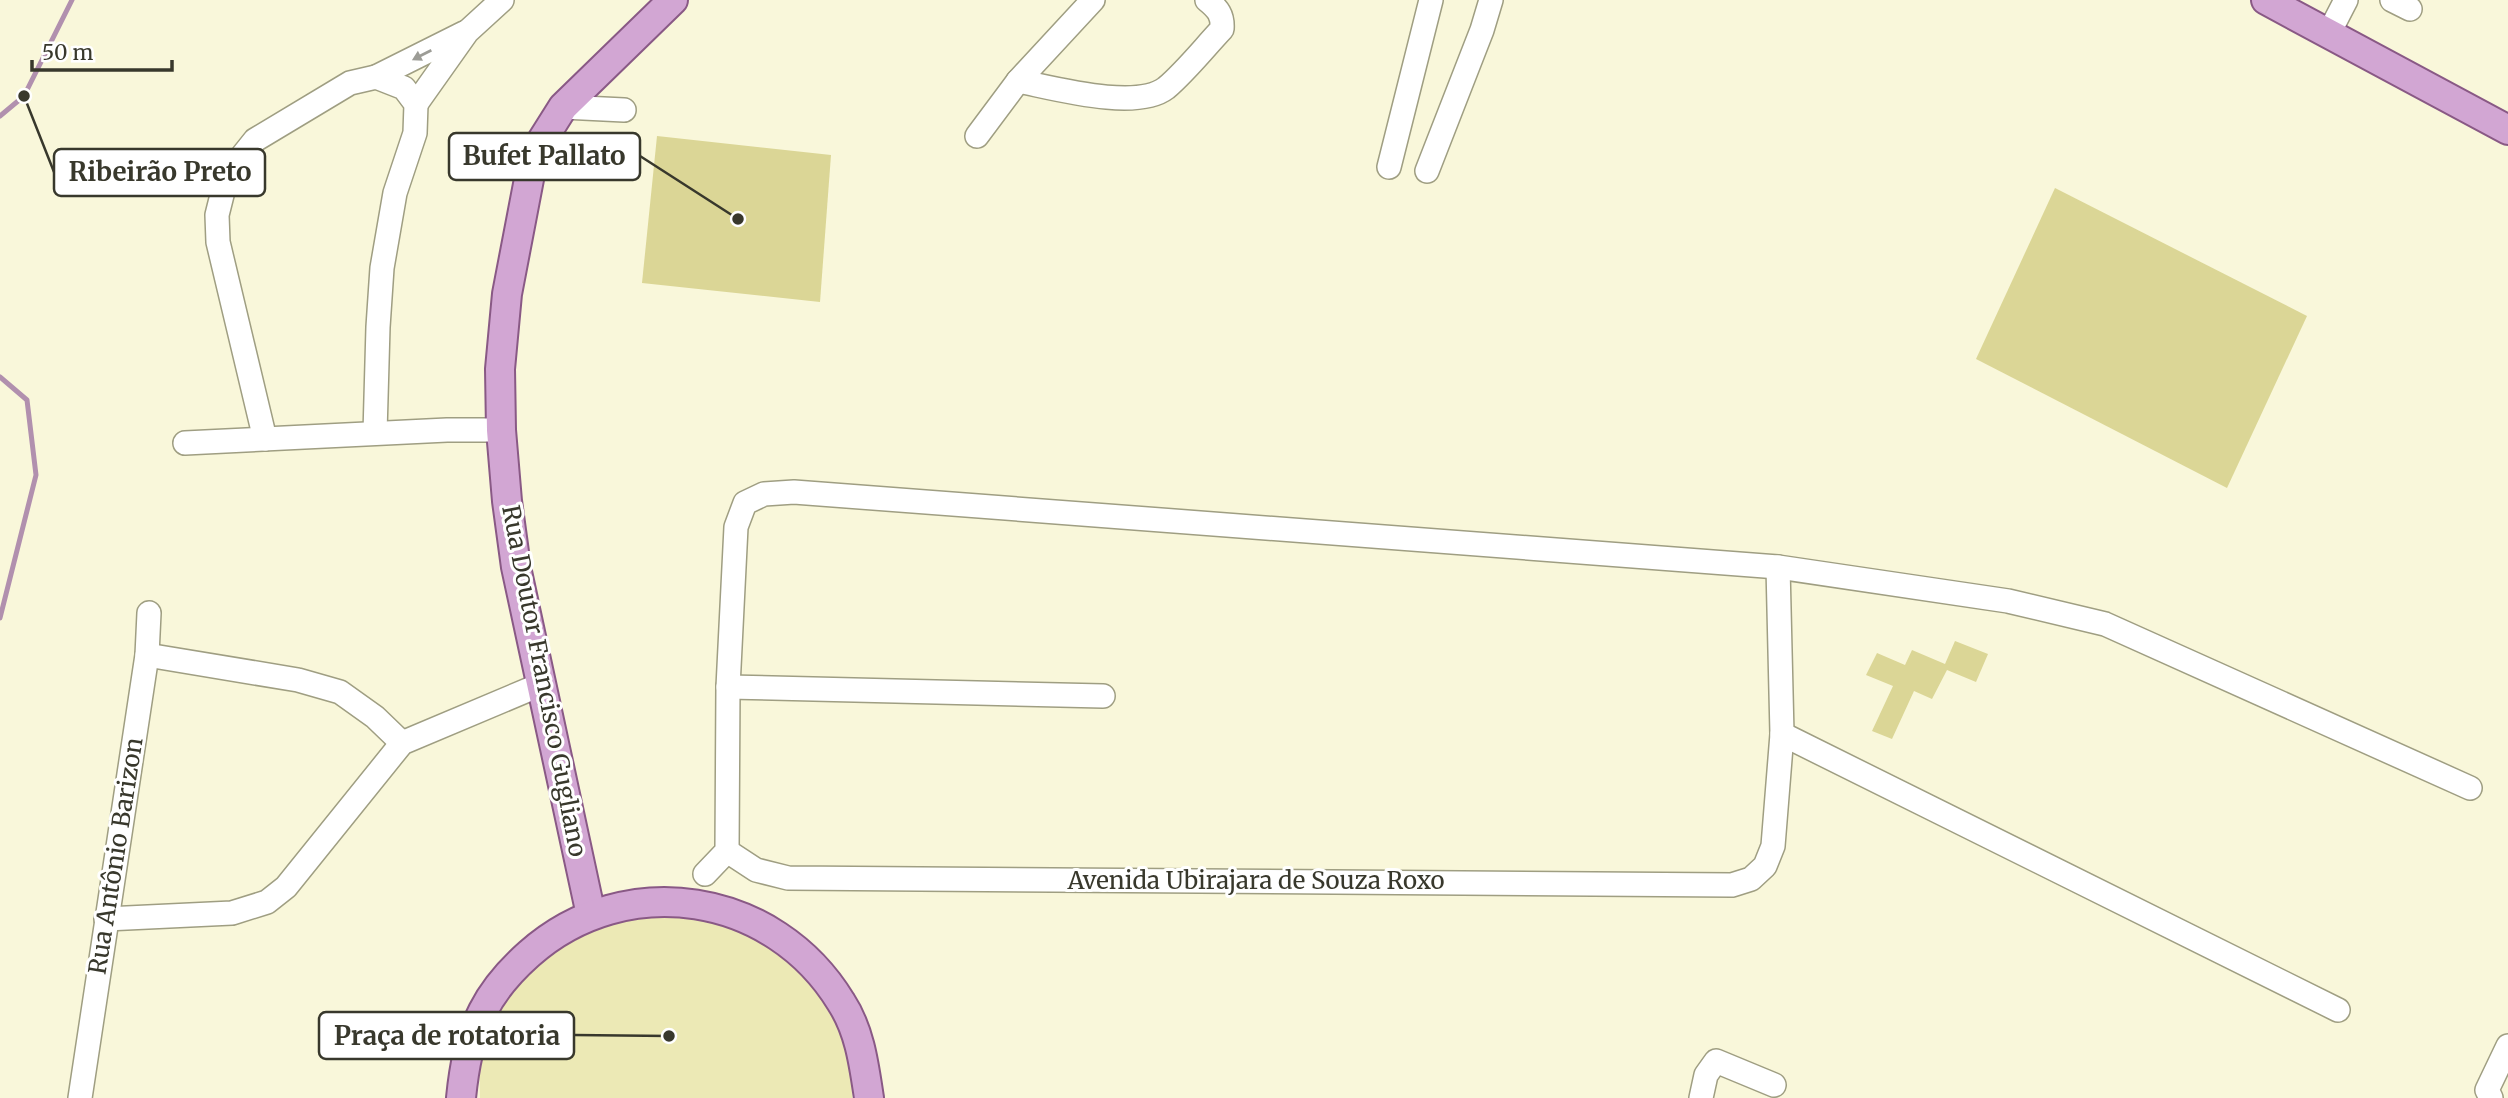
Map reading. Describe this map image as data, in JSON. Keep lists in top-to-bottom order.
{
  "streets": {
    "main road": ["Rua Doutor Francisco Gugliano"],
    "street": ["Rua Antônio Barizon", "Avenida Ubirajara de Souza Roxo"]
  },
  "places": ["Ribeirão Preto", "Bufet Pallato", "Praça de rotatoria"],
  "scale_bar": "50 m"
}
